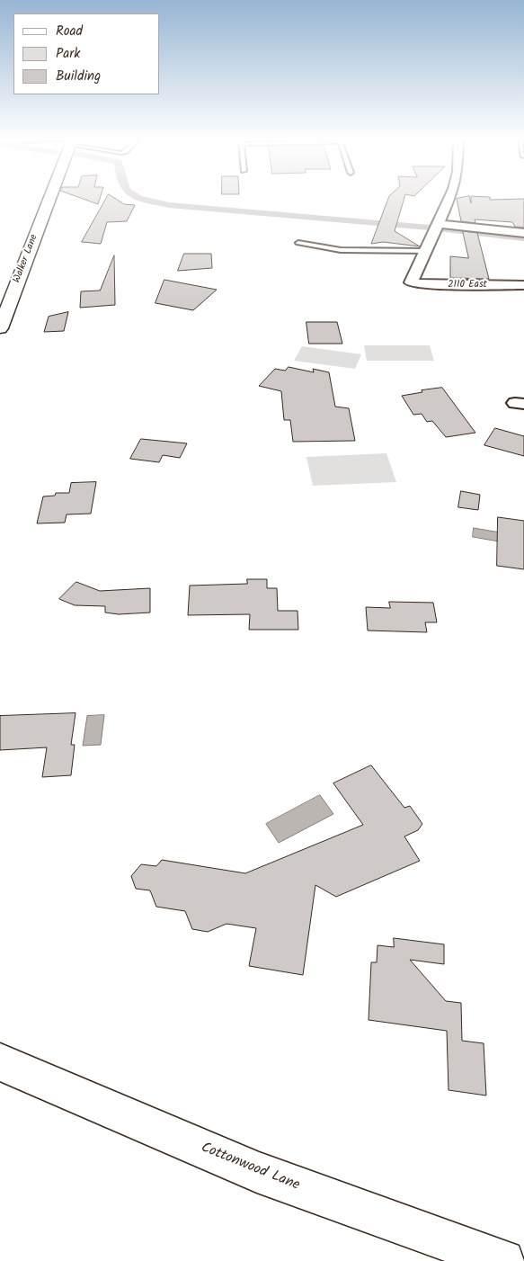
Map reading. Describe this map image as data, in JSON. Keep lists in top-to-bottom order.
{
  "streets": {
    "street": ["Walker Lane", "2110 East", "Cottonwood Lane"]
  },
  "legend": ["Road", "Park", "Building"]
}
